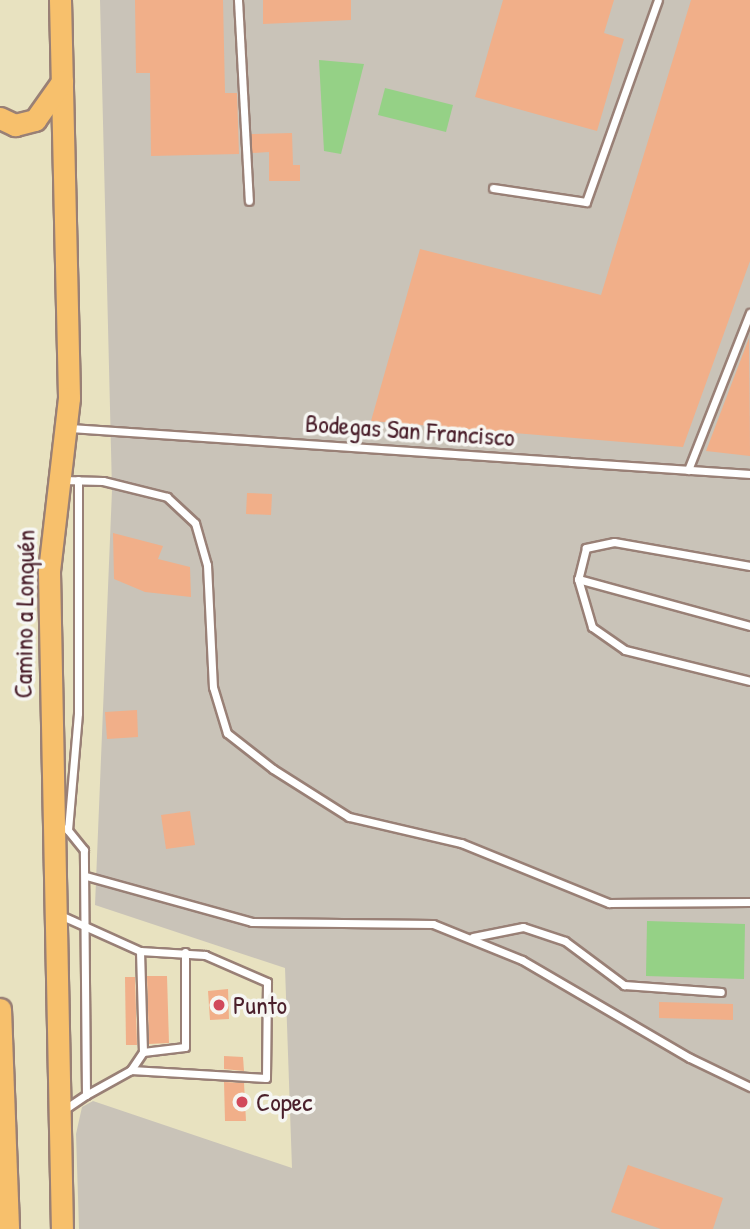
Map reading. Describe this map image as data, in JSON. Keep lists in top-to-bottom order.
{
  "streets": {
    "main road": ["Camino a Lonquén"],
    "lane": ["Bodegas San Francisco"]
  },
  "crossings": [
    ["Bodegas San Francisco", "Camino a Lonquén"]
  ],
  "places": ["Punto", "Copec"]
}
